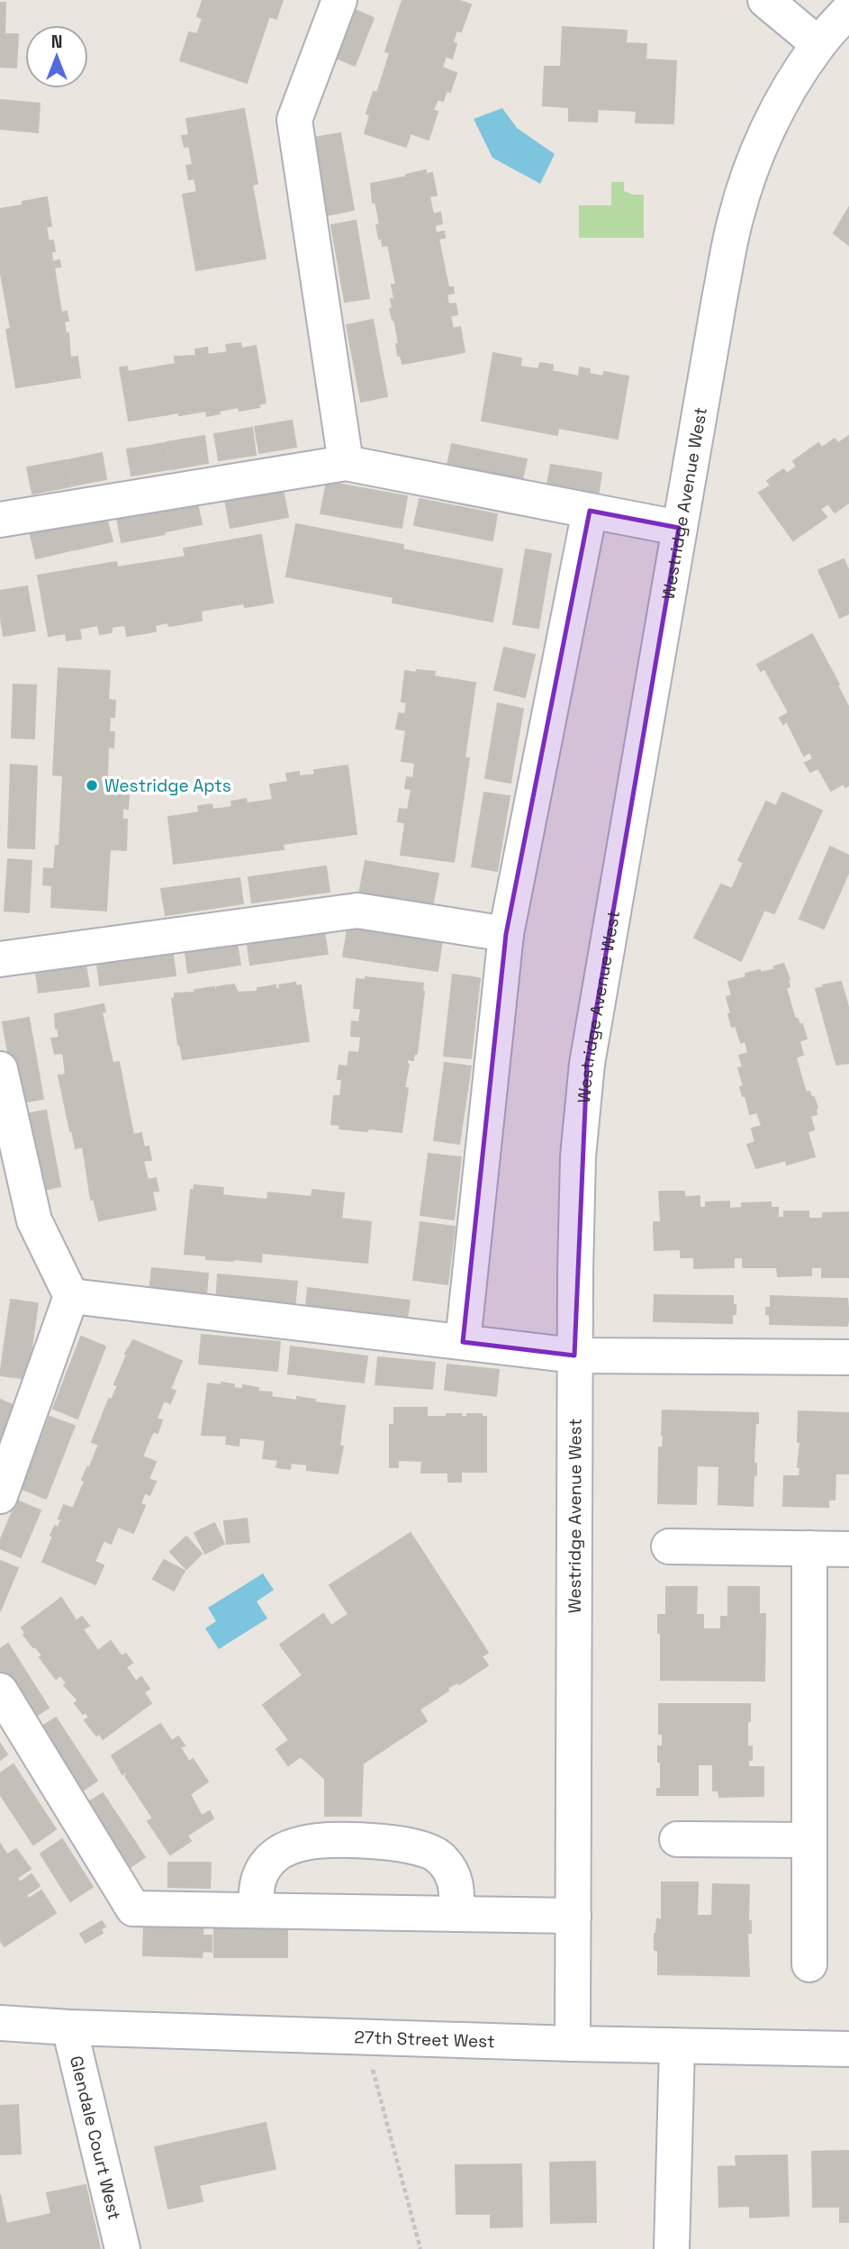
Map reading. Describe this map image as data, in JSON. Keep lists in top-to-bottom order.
{
  "streets": {
    "street": ["Westridge Avenue West", "27th Street West", "Glendale Court West"]
  },
  "crossings": [
    ["Westridge Avenue West", "27th Street West"],
    ["27th Street West", "Glendale Court West"]
  ],
  "places": ["Westridge Apts"],
  "north": "top"
}
